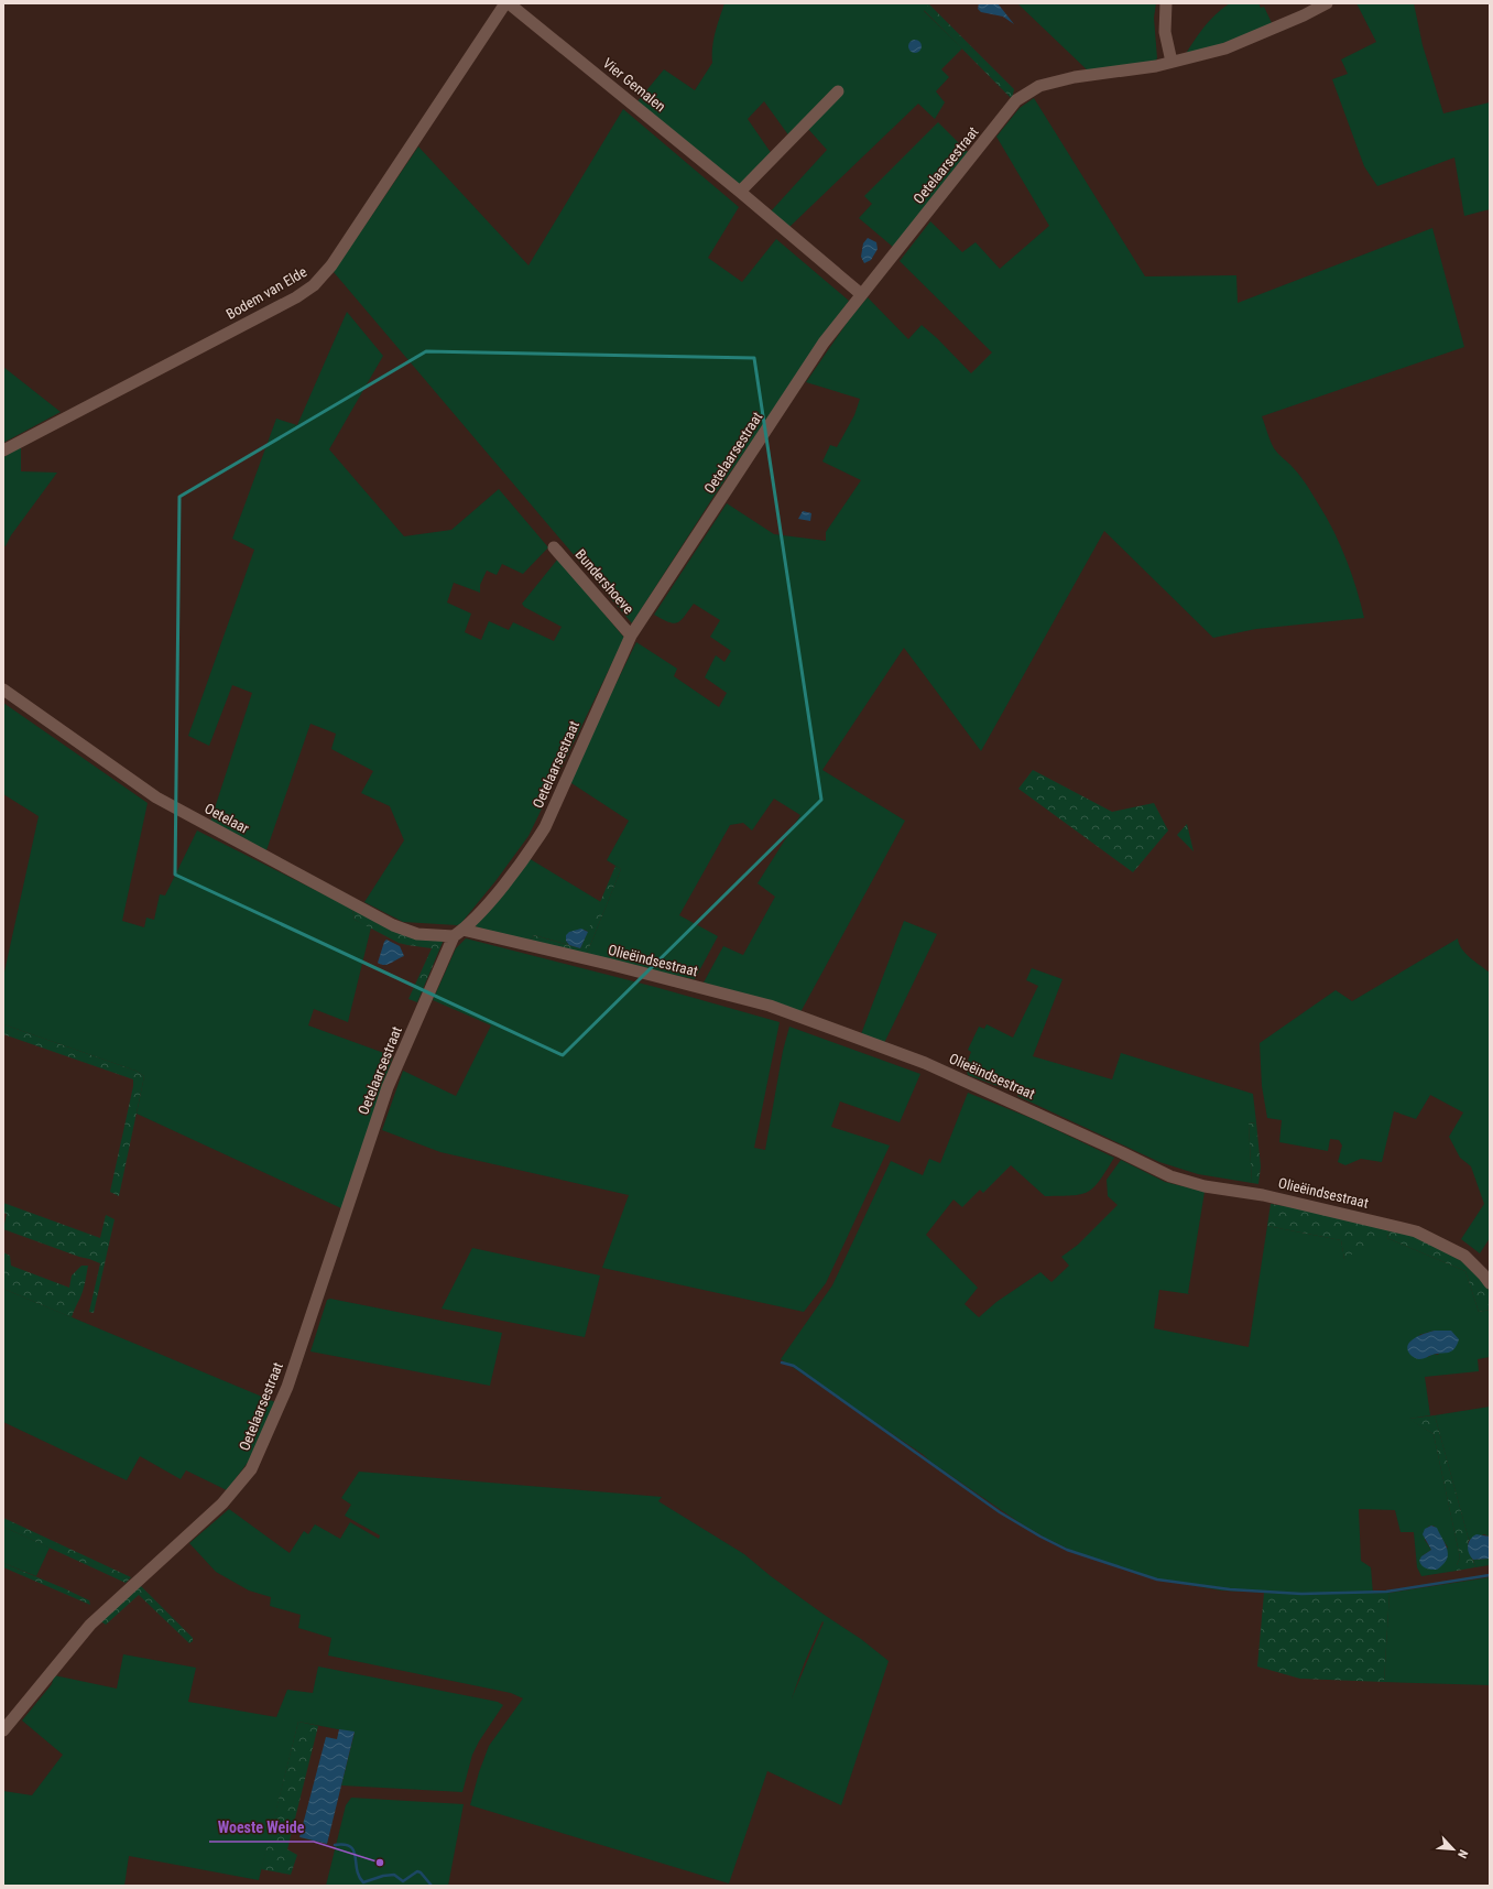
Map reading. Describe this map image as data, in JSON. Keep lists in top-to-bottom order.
{
  "streets": {
    "street": [
      "Vier Gemalen",
      "Oetelaarsestraat",
      "Bodem van Elde",
      "Bundershoeve",
      "Oetelaar",
      "Olieëindsestraat"
    ]
  },
  "crossings": [
    ["Vier Gemalen", "Oetelaarsestraat"],
    ["Oetelaarsestraat", "Bundershoeve"],
    ["Oetelaarsestraat", "Oetelaar"],
    ["Oetelaarsestraat", "Olieëindsestraat"],
    ["Oetelaar", "Olieëindsestraat"]
  ],
  "places": ["Woeste Weide"],
  "north": "bottom right"
}
